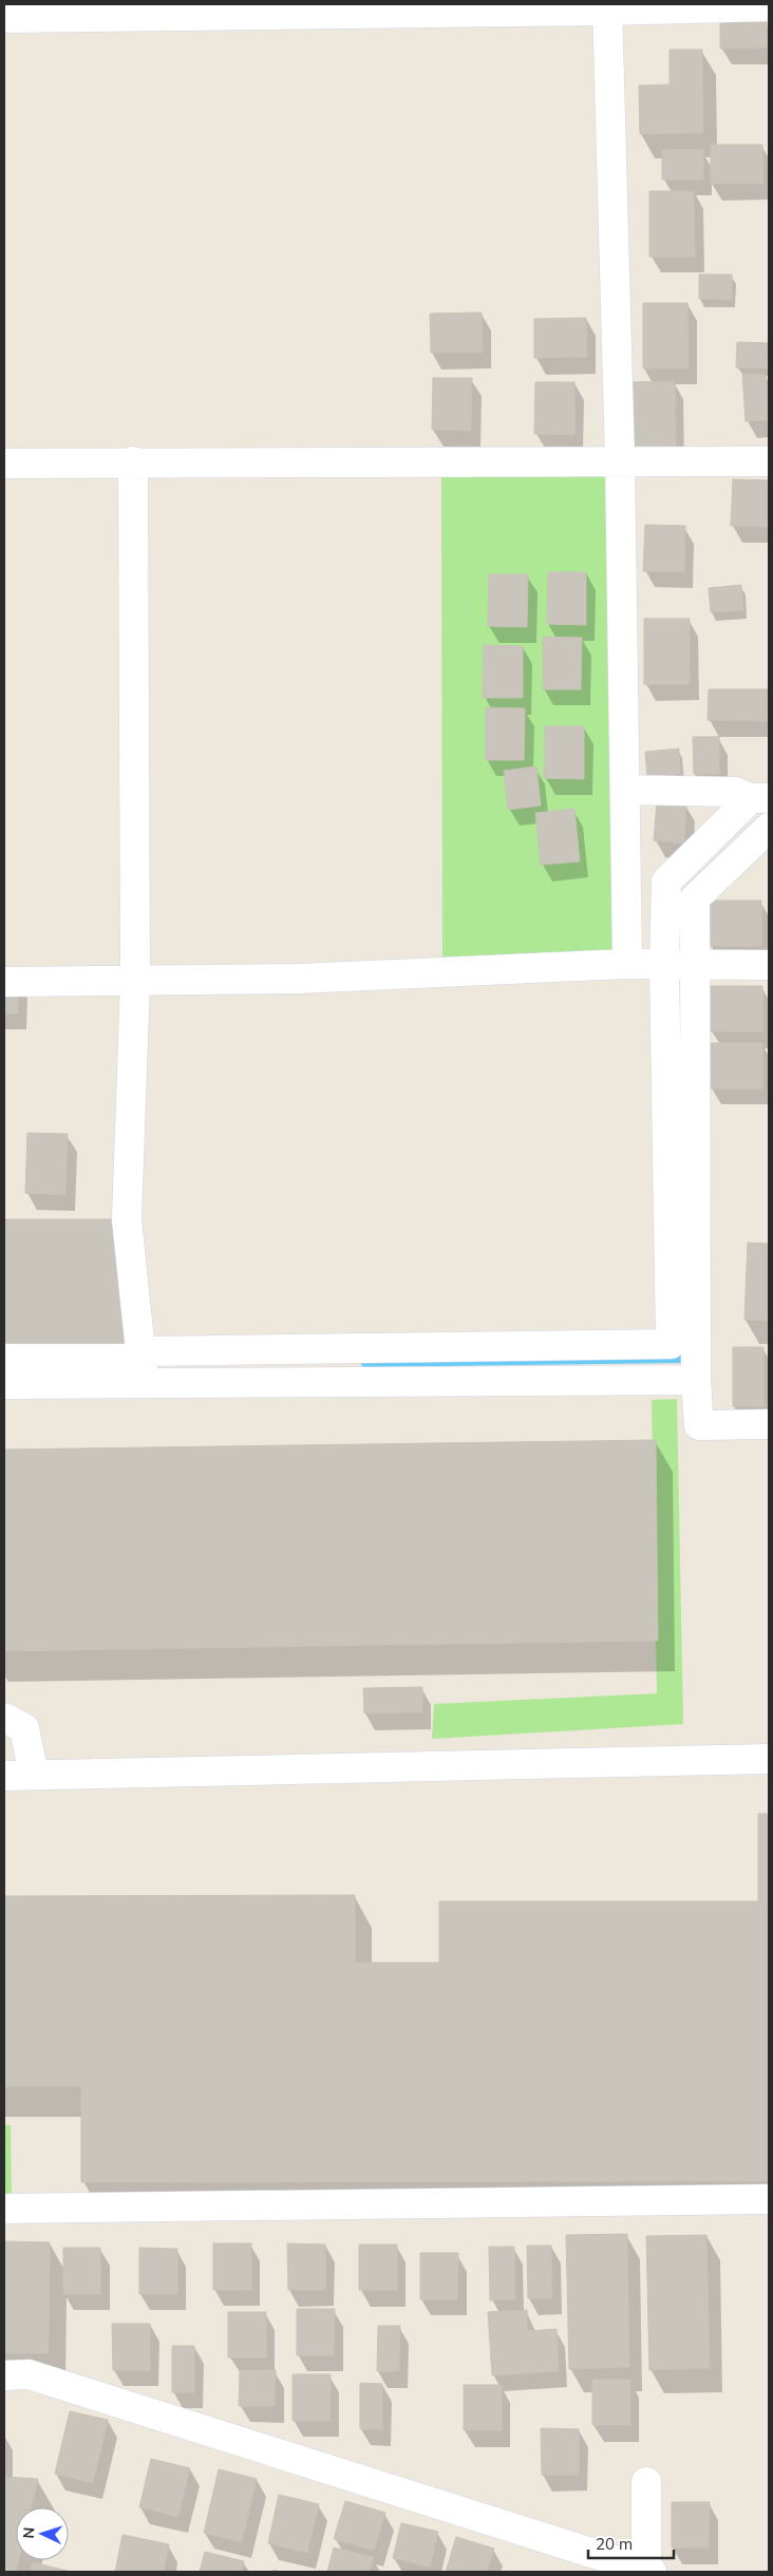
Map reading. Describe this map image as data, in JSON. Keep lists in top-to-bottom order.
{
  "scale_bar": "20 m",
  "north": "left"
}
